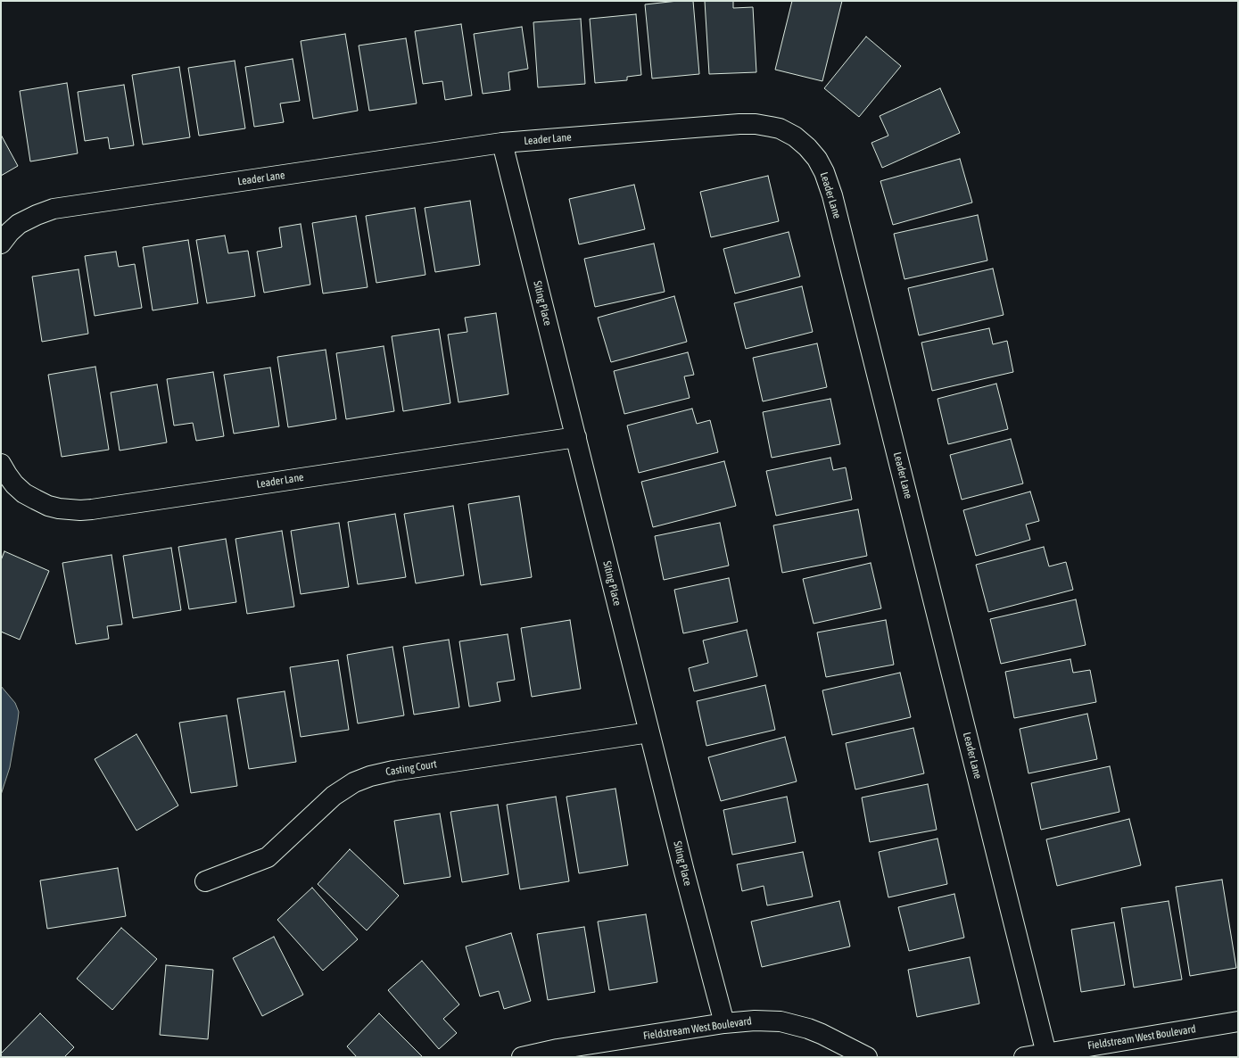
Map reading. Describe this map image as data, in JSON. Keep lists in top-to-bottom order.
{
  "streets": {
    "street": [
      "Leader Lane",
      "Siting Place",
      "Casting Court",
      "Fieldstream West Boulevard"
    ]
  },
  "crossings": [
    ["Leader Lane", "Siting Place"],
    ["Leader Lane", "Fieldstream West Boulevard"],
    ["Siting Place", "Casting Court"],
    ["Siting Place", "Fieldstream West Boulevard"]
  ]
}
